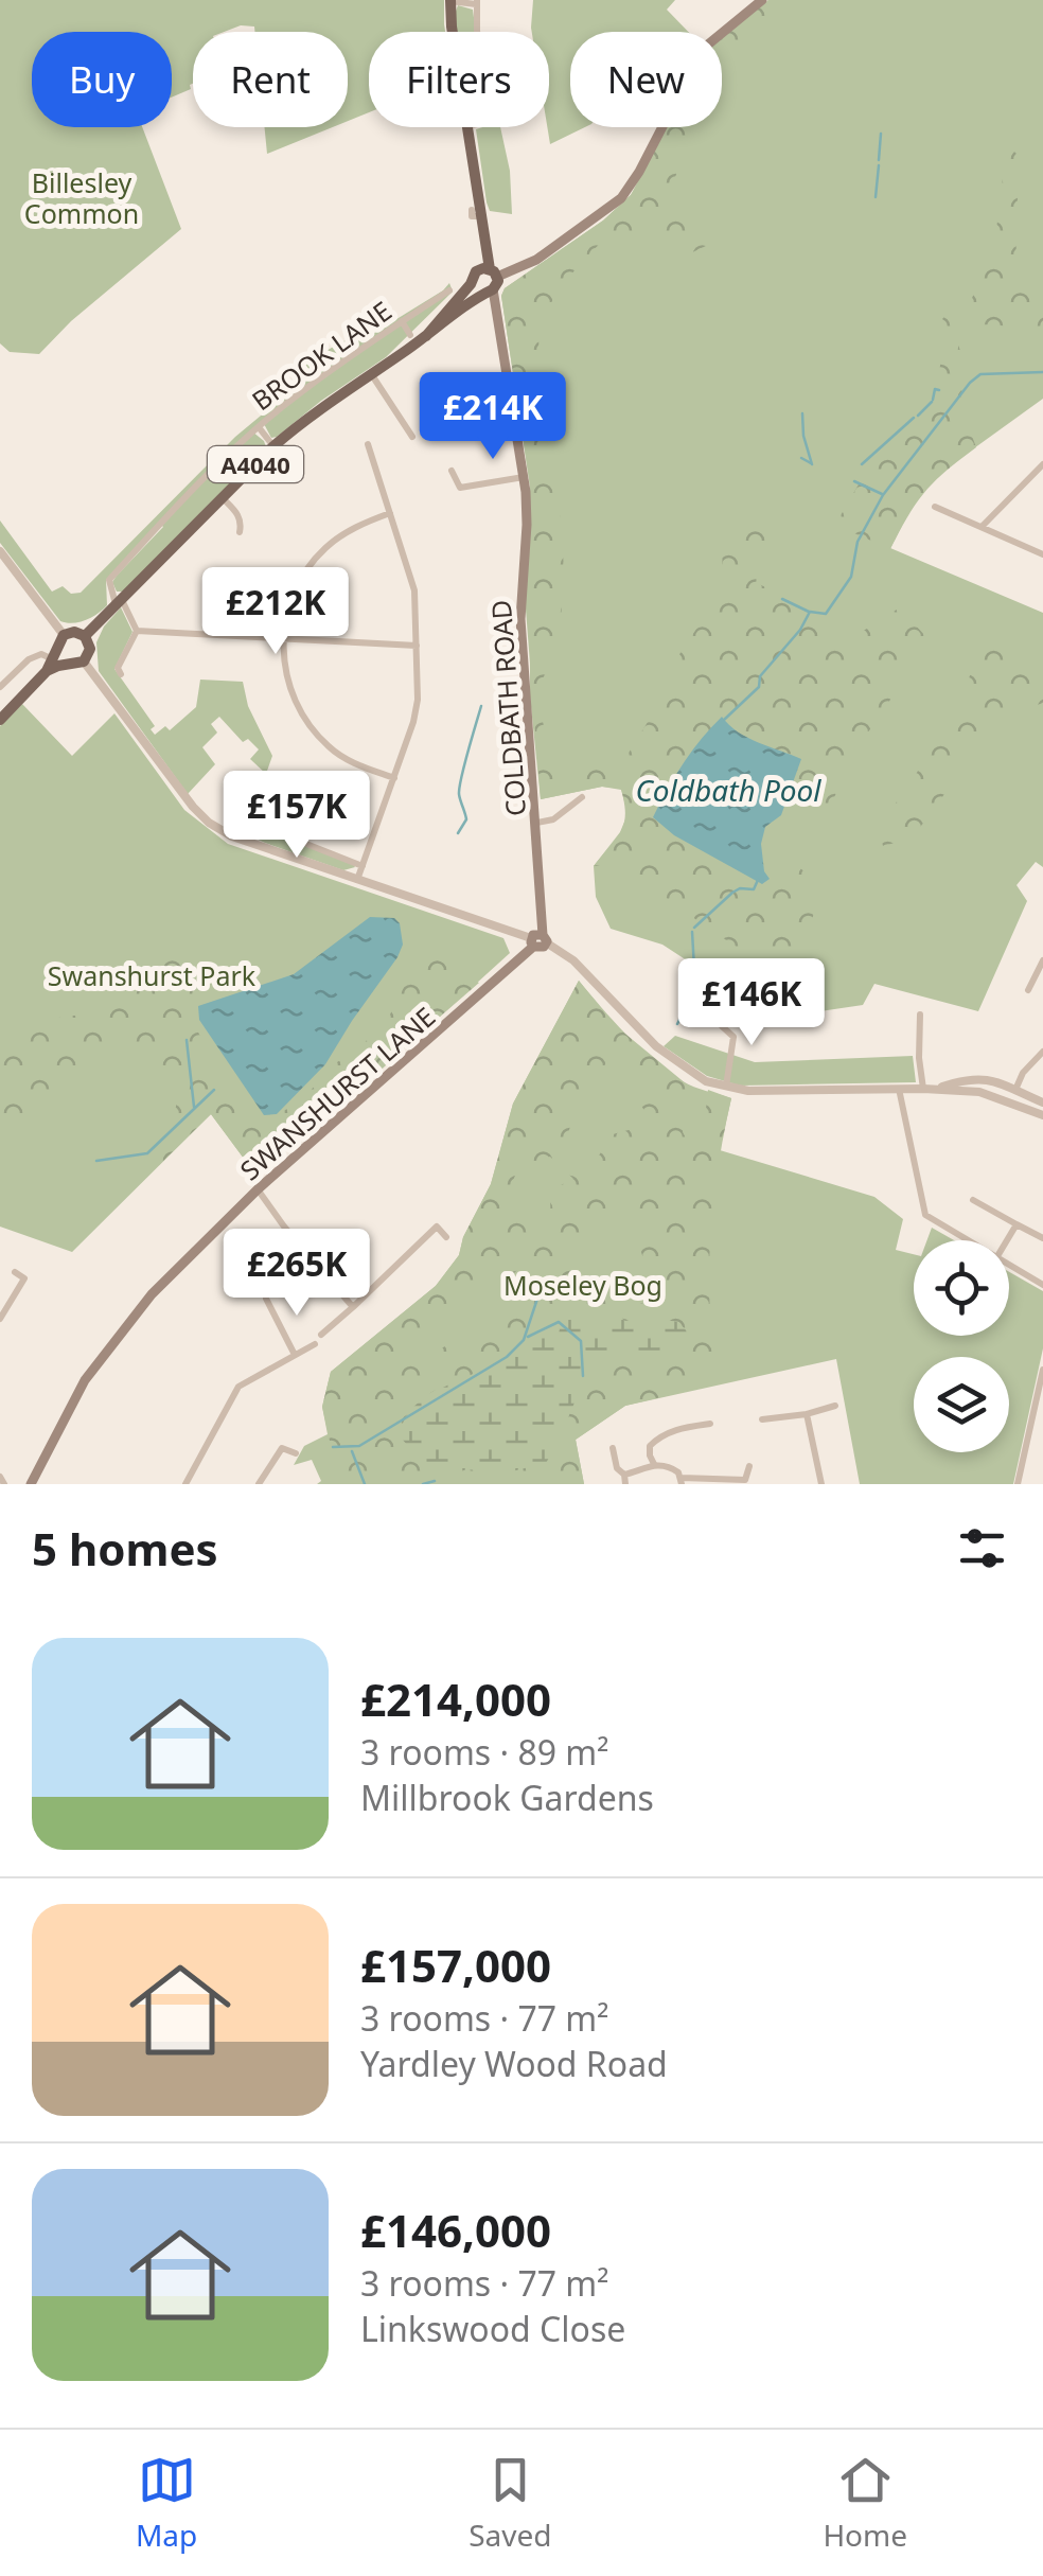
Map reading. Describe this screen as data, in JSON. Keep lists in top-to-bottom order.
{
  "streets": {
    "main road": [
      "BROOK LANE",
      "A4040",
      "COLDBATH ROAD",
      "SWANSHURST LANE"
    ]
  },
  "crossings": [
    ["BROOK LANE", "COLDBATH ROAD"]
  ],
  "water": ["Coldbath Pool"],
  "parks": ["Billesley Common", "Swanshurst Park", "Moseley Bog"],
  "page": {
    "chip": [
      "Buy",
      "Rent",
      "Filters",
      "New"
    ],
    "price": [
      "£214K",
      "£212K",
      "£157K",
      "£146K",
      "£265K"
    ],
    "heading": "5 homes",
    "list": [
      {
        "name": "£214,000",
        "note": "3 rooms · 89 m² · Millbrook Gardens"
      },
      {
        "name": "£157,000",
        "note": "3 rooms · 77 m² · Yardley Wood Road"
      },
      {
        "name": "£146,000",
        "note": "3 rooms · 77 m² · Linkswood Close"
      }
    ],
    "tabs": ["Map", "Saved", "Home"]
  }
}
